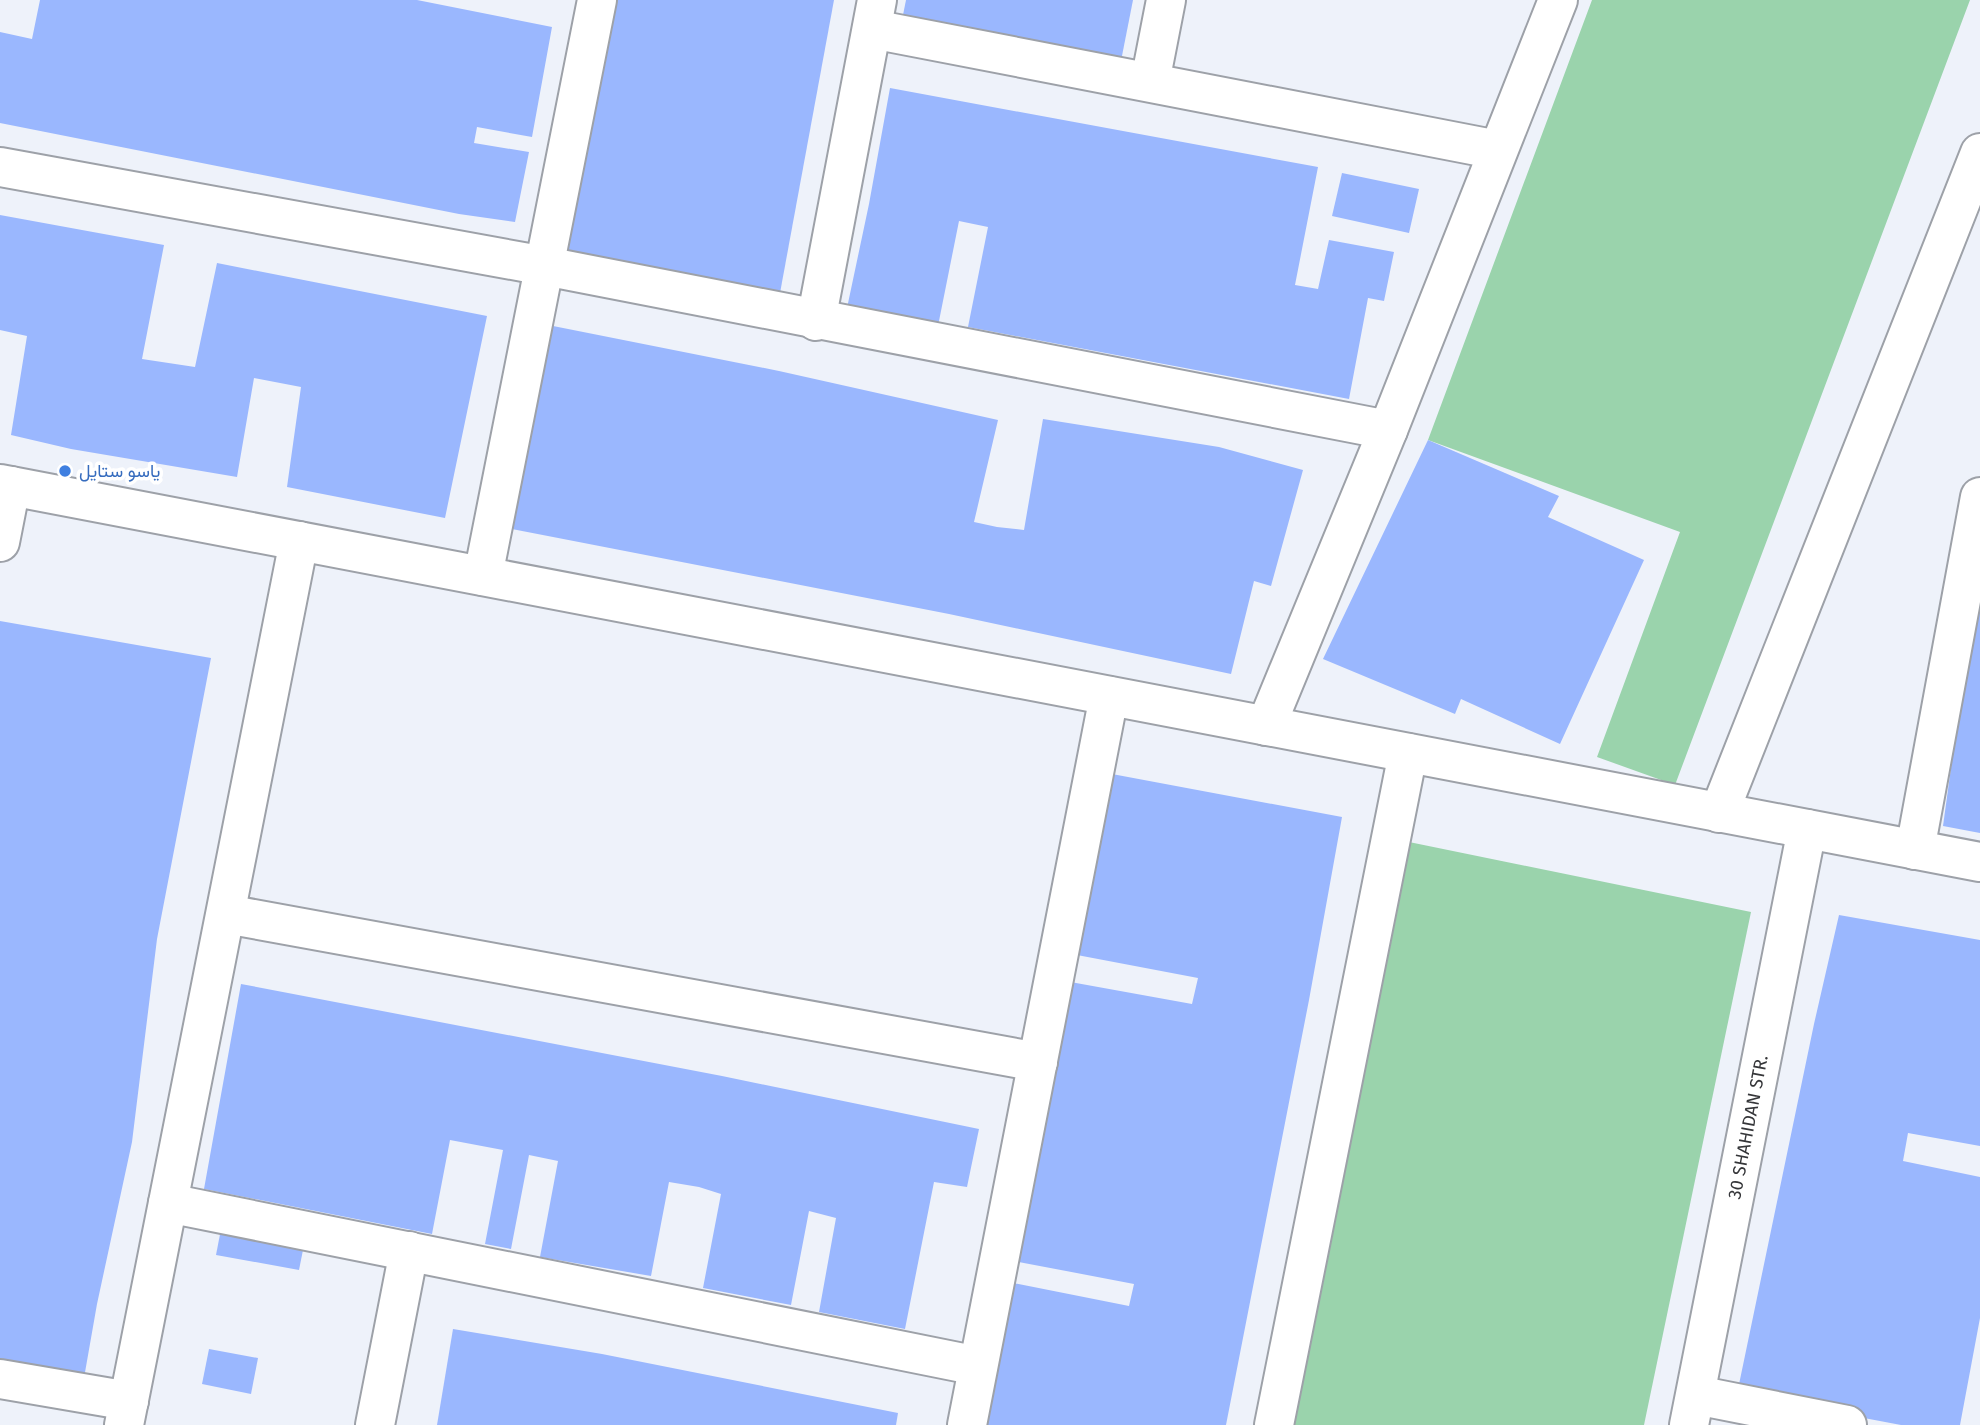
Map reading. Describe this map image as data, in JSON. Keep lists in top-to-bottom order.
{
  "streets": {
    "street": ["30 SHAHIDAN STR."]
  },
  "places": ["ياسو ستايل"]
}
